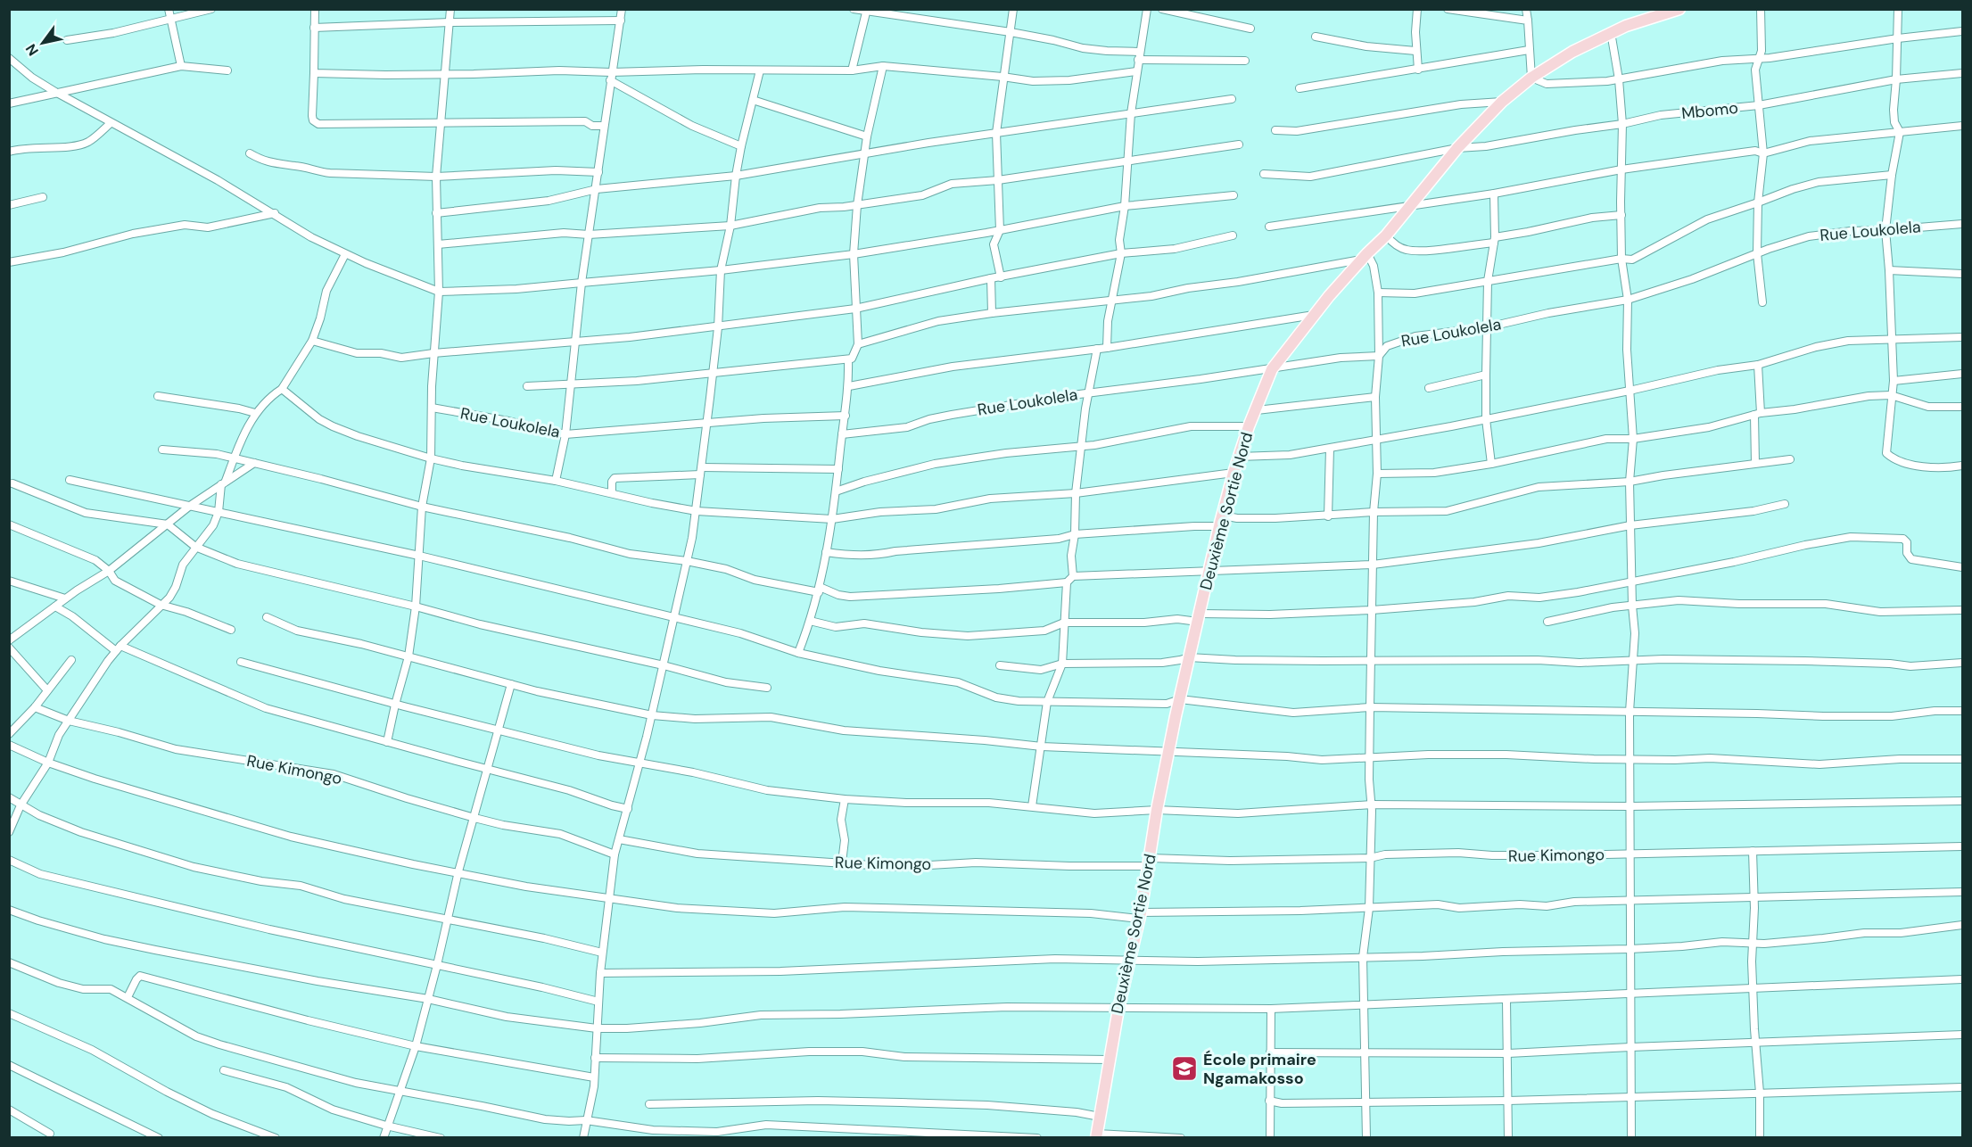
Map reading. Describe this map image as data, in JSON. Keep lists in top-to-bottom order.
{
  "streets": {
    "main road": ["Deuxième Sortie Nord"],
    "street": ["Mbomo", "Rue Loukolela", "Rue Kimongo"]
  },
  "crossings": [
    ["Mbomo", "Deuxième Sortie Nord"],
    ["Rue Loukolela", "Deuxième Sortie Nord"],
    ["Deuxième Sortie Nord", "Rue Kimongo"]
  ],
  "places": {
    "school or university": ["École primaire Ngamakosso"]
  },
  "north": "bottom left"
}
